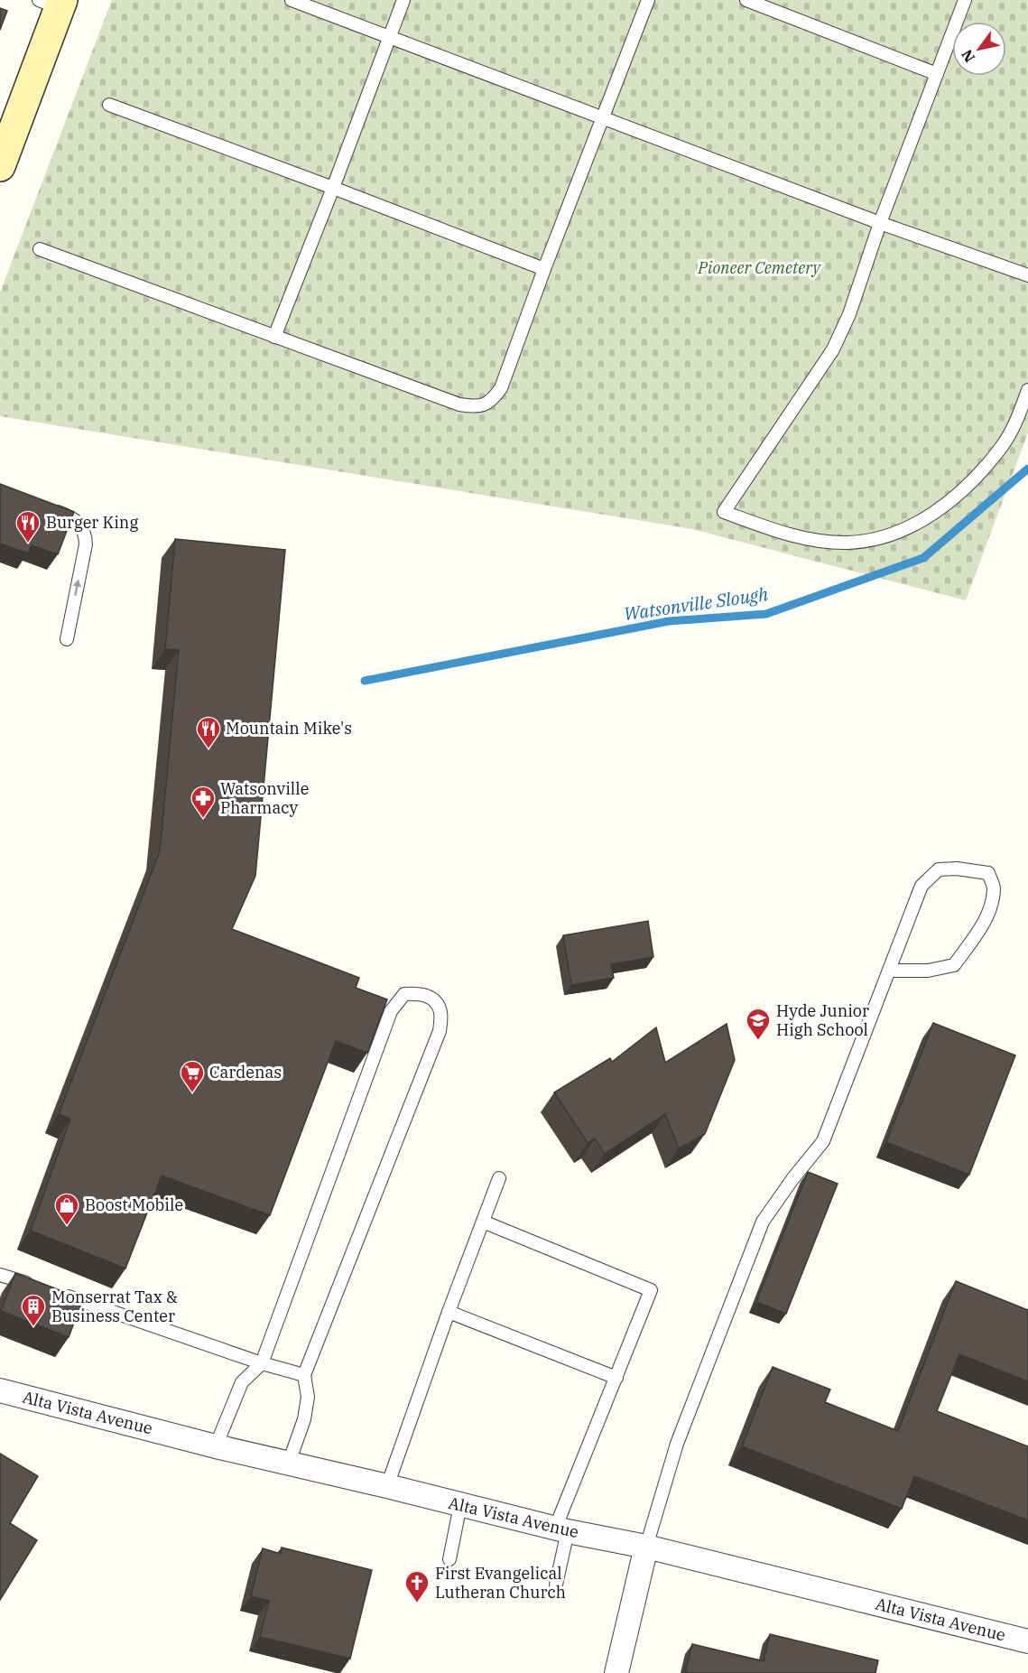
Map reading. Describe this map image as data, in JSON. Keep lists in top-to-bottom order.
{
  "streets": {
    "street": ["Alta Vista Avenue"]
  },
  "water": ["Watsonville Slough"],
  "parks": ["Pioneer Cemetery"],
  "places": {
    "restaurant": ["Burger King", "Mountain Mike's"],
    "pharmacy": ["Watsonville Pharmacy"],
    "school or university": ["Hyde Junior High School"],
    "supermarket": ["Cardenas"],
    "shop": ["Boost Mobile"],
    "building": ["Monserrat Tax & Business Center"],
    "church": ["First Evangelical Lutheran Church"]
  },
  "north": "bottom left"
}
